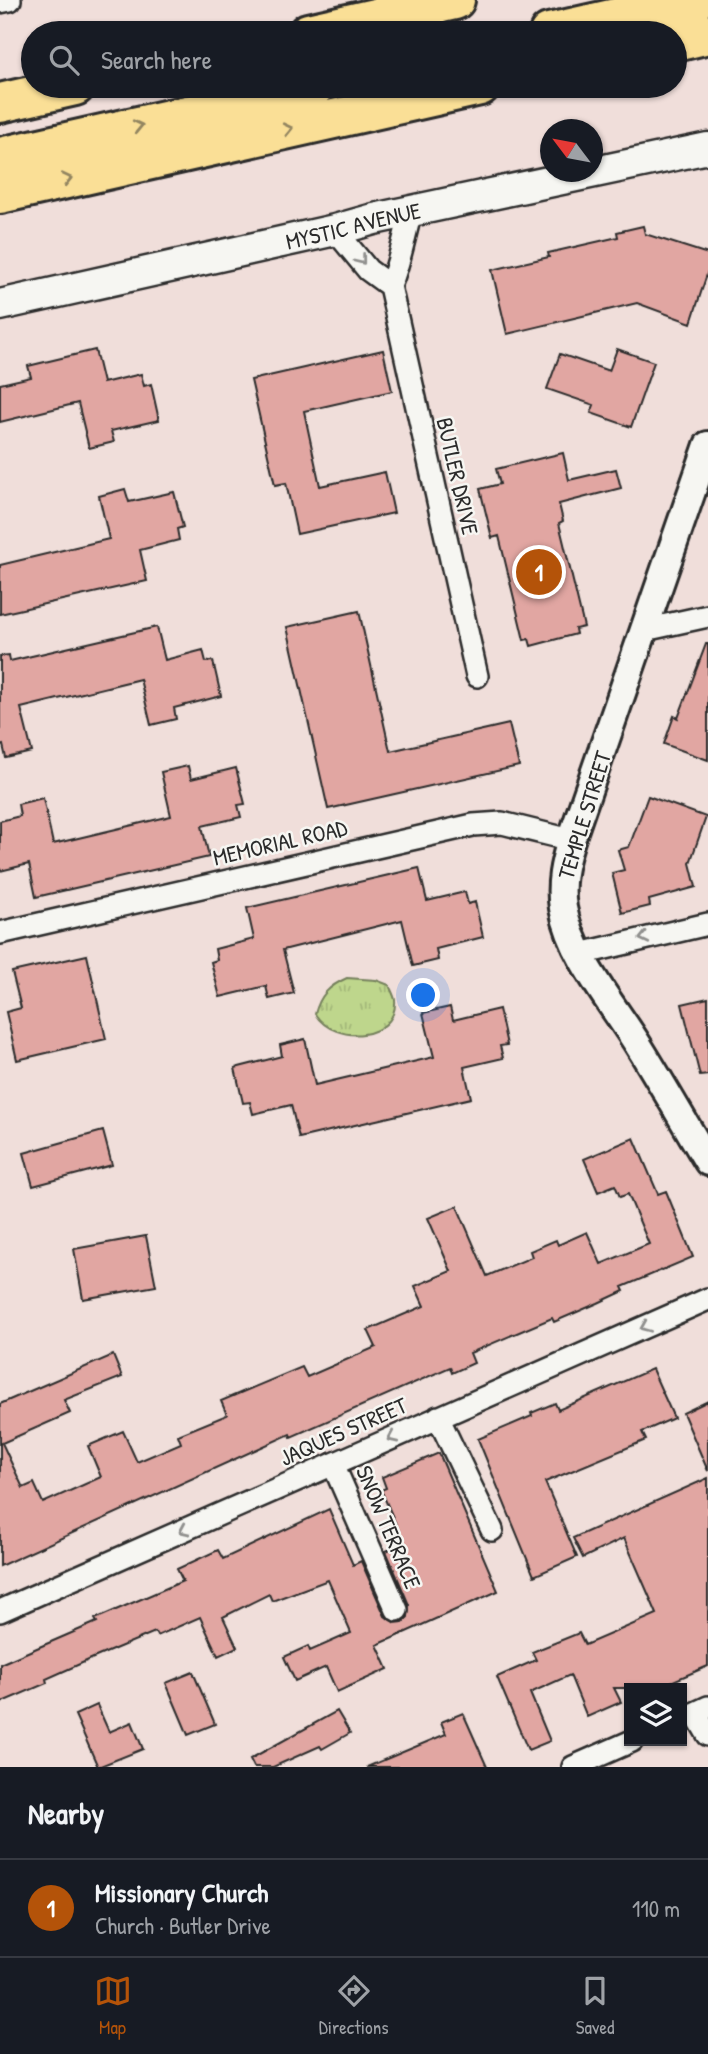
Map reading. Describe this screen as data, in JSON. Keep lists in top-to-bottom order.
{
  "streets": {
    "main road": ["MYSTIC AVENUE"],
    "street": [
      "BUTLER DRIVE",
      "TEMPLE STREET",
      "MEMORIAL ROAD",
      "JAQUES STREET",
      "SNOW TERRACE"
    ]
  },
  "crossings": [
    ["TEMPLE STREET", "MEMORIAL ROAD"],
    ["JAQUES STREET", "SNOW TERRACE"]
  ],
  "one_way": ["JAQUES STREET"],
  "north": "top left",
  "page": {
    "search": "Search here",
    "pins": "1",
    "heading": "Nearby",
    "list": [
      {
        "mark": "1",
        "name": "Missionary Church",
        "note": "Church · Butler Drive",
        "value": "110 m"
      }
    ],
    "nav": ["Map", "Directions", "Saved"]
  }
}
